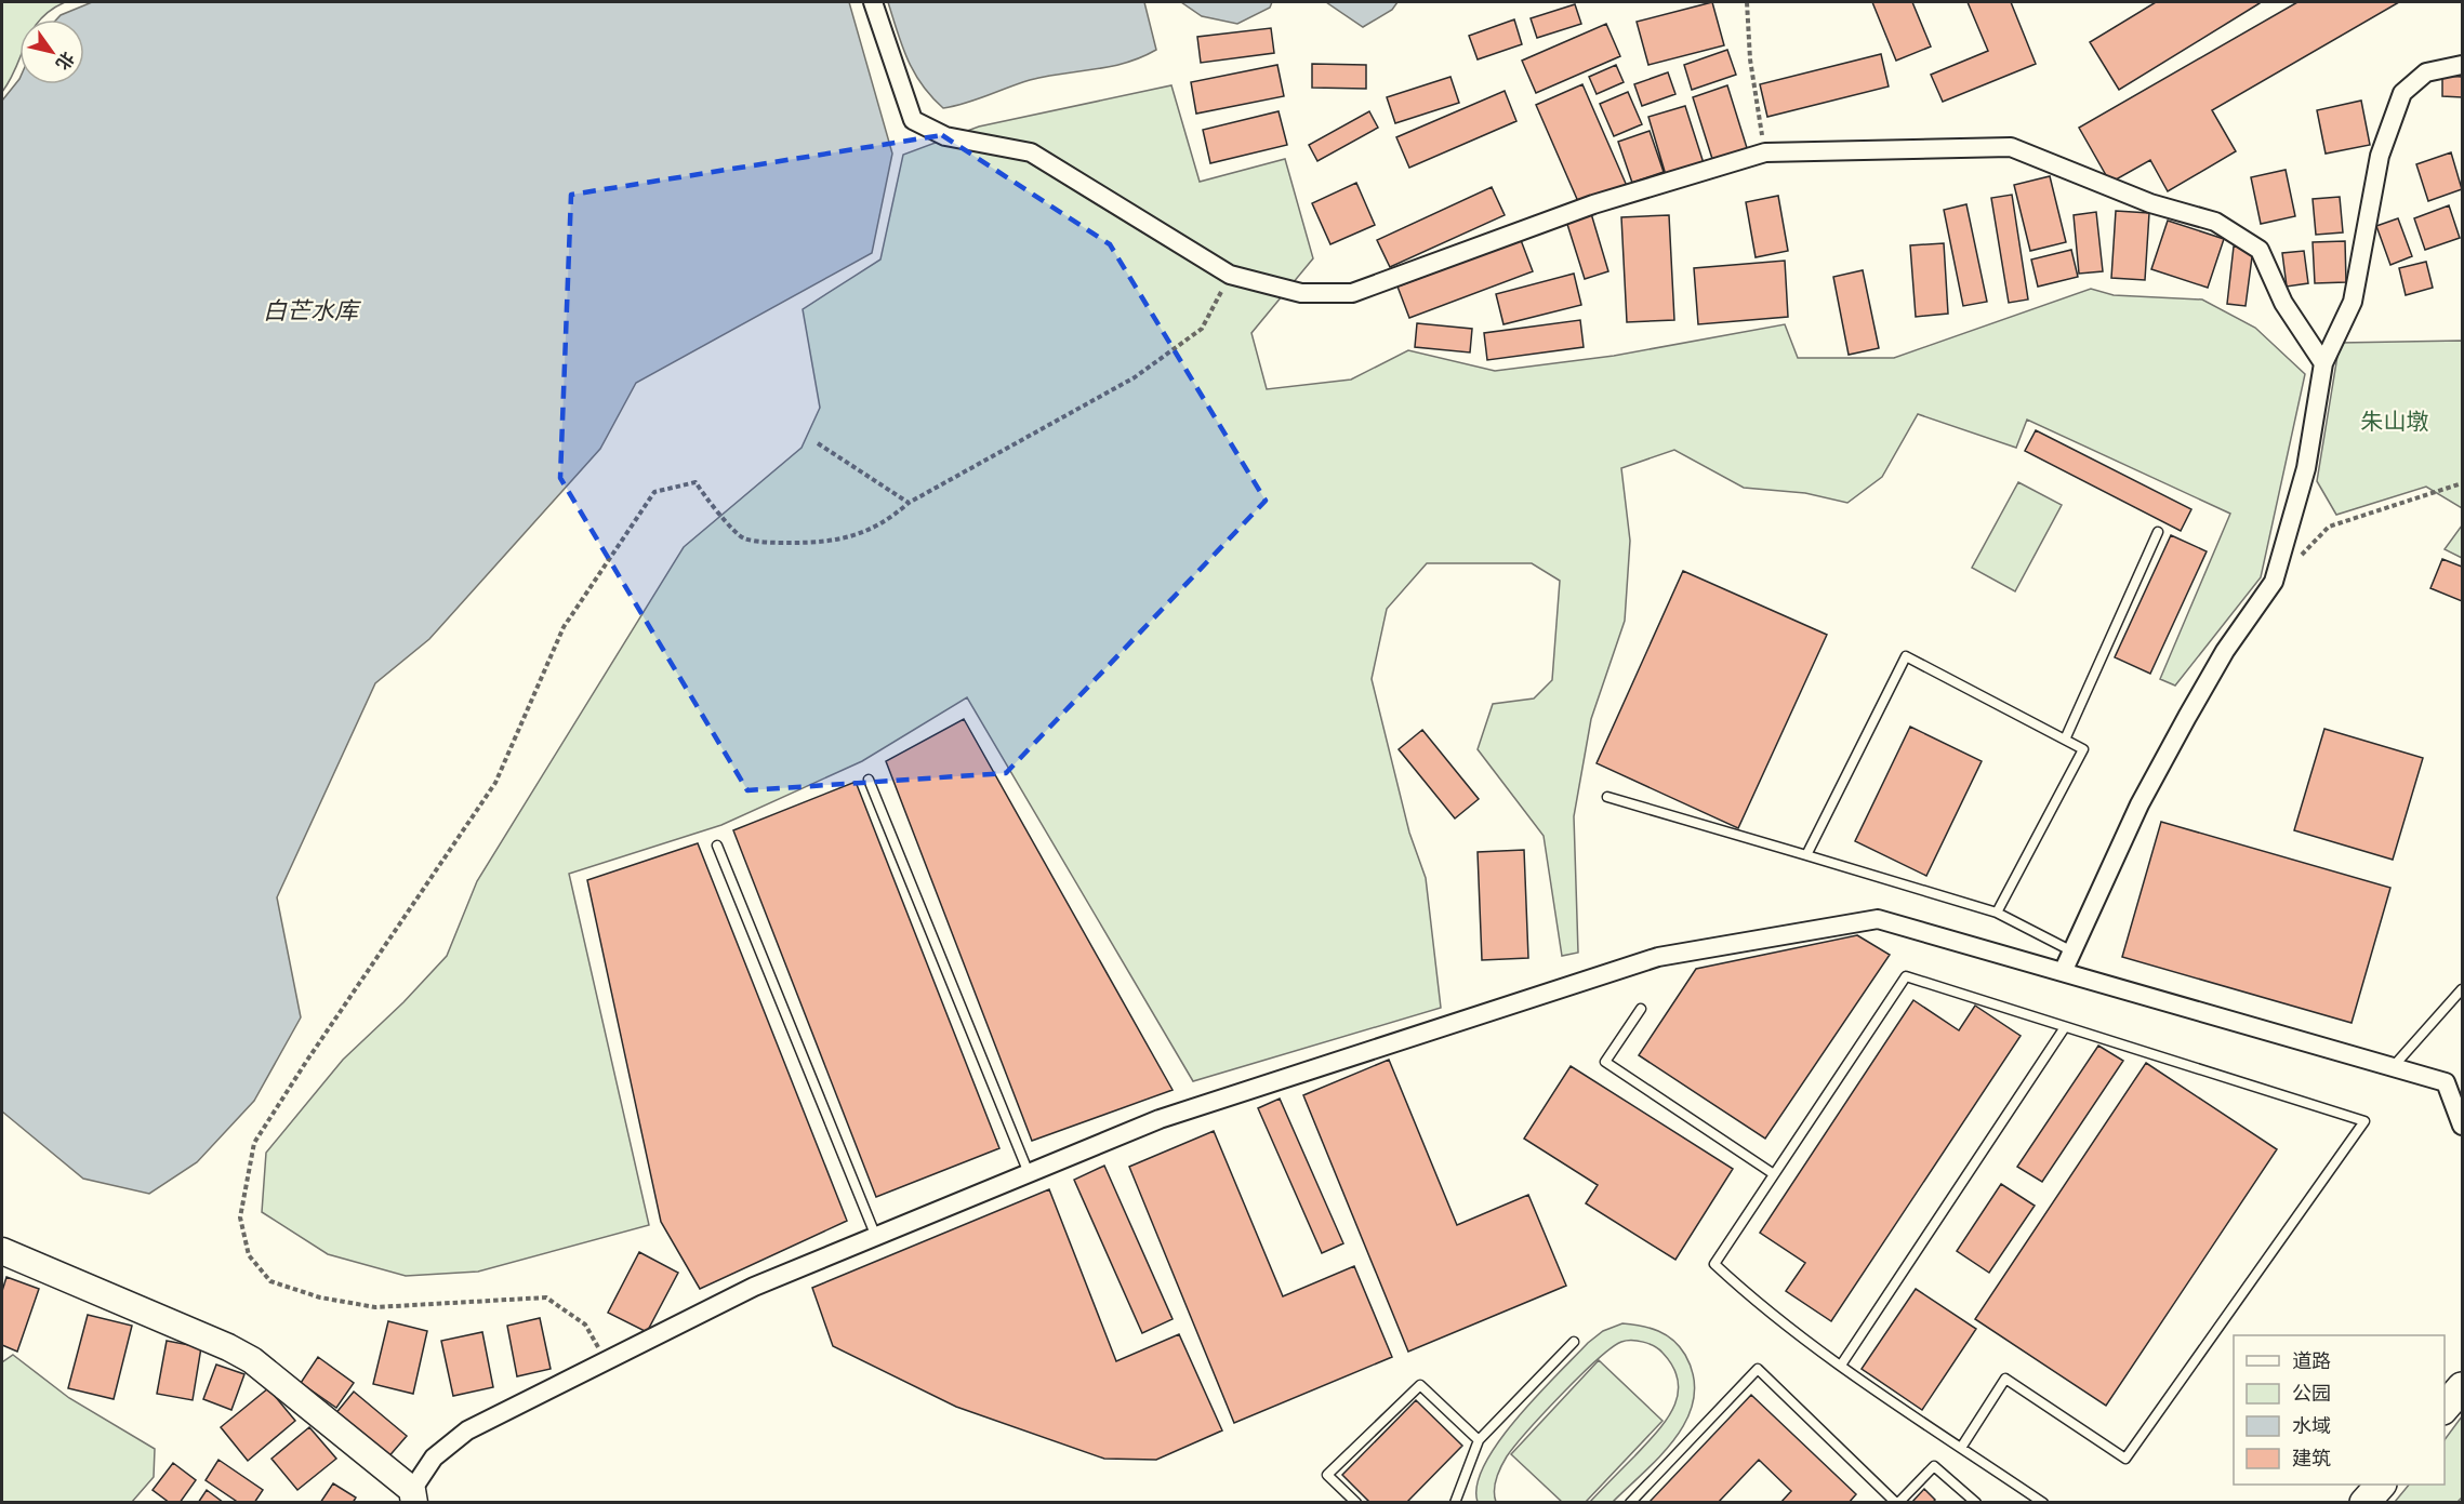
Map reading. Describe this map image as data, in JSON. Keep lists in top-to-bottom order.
{
  "water": ["白芒水库"],
  "parks": ["朱山墩"],
  "legend": [
    "道路",
    "公园",
    "水域",
    "建筑"
  ],
  "north": "bottom right"
}
